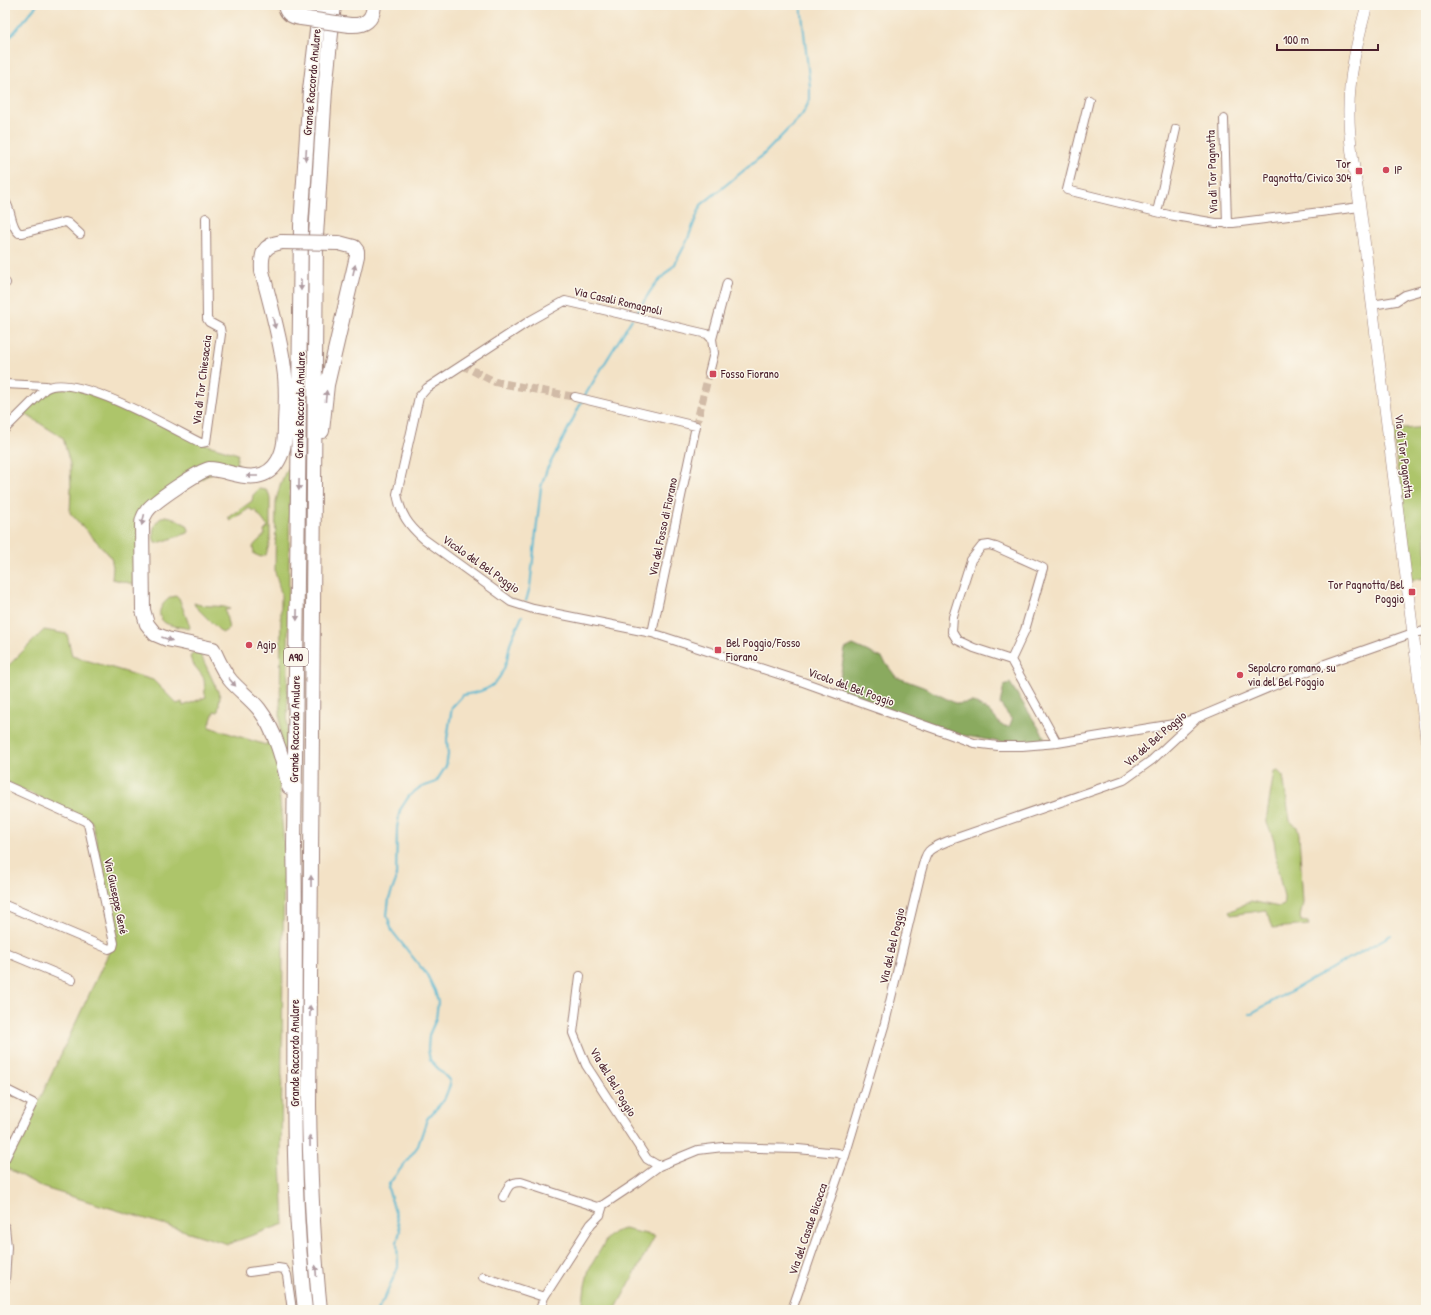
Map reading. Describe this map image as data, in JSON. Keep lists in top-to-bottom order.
{
  "streets": {
    "highway": ["Grande Raccordo Anulare", "A90"],
    "street": [
      "Via di Tor Pagnotta",
      "Via Casali Romagnoli",
      "Via di Tor Chiesaccia",
      "Via del Fosso di Fiorano",
      "Vicolo del Bel Poggio",
      "Via del Bel Poggio",
      "Via Giuseppe Gené",
      "Via del Casale Bicocca"
    ]
  },
  "crossings": [
    ["Via di Tor Pagnotta", "Vicolo del Bel Poggio"],
    ["Via Casali Romagnoli", "Vicolo del Bel Poggio"],
    ["Via del Fosso di Fiorano", "Vicolo del Bel Poggio"],
    ["Vicolo del Bel Poggio", "Via del Bel Poggio"],
    ["Via del Bel Poggio", "Via del Casale Bicocca"]
  ],
  "places": {
    "other": ["IP", "Agip", "Sepolcro romano, su via del Bel Poggio"],
    "transit": [
      "Tor Pagnotta/Civico 304",
      "Fosso Fiorano",
      "Tor Pagnotta/Bel Poggio",
      "Bel Poggio/Fosso Fiorano"
    ]
  },
  "scale_bar": "100 m"
}
